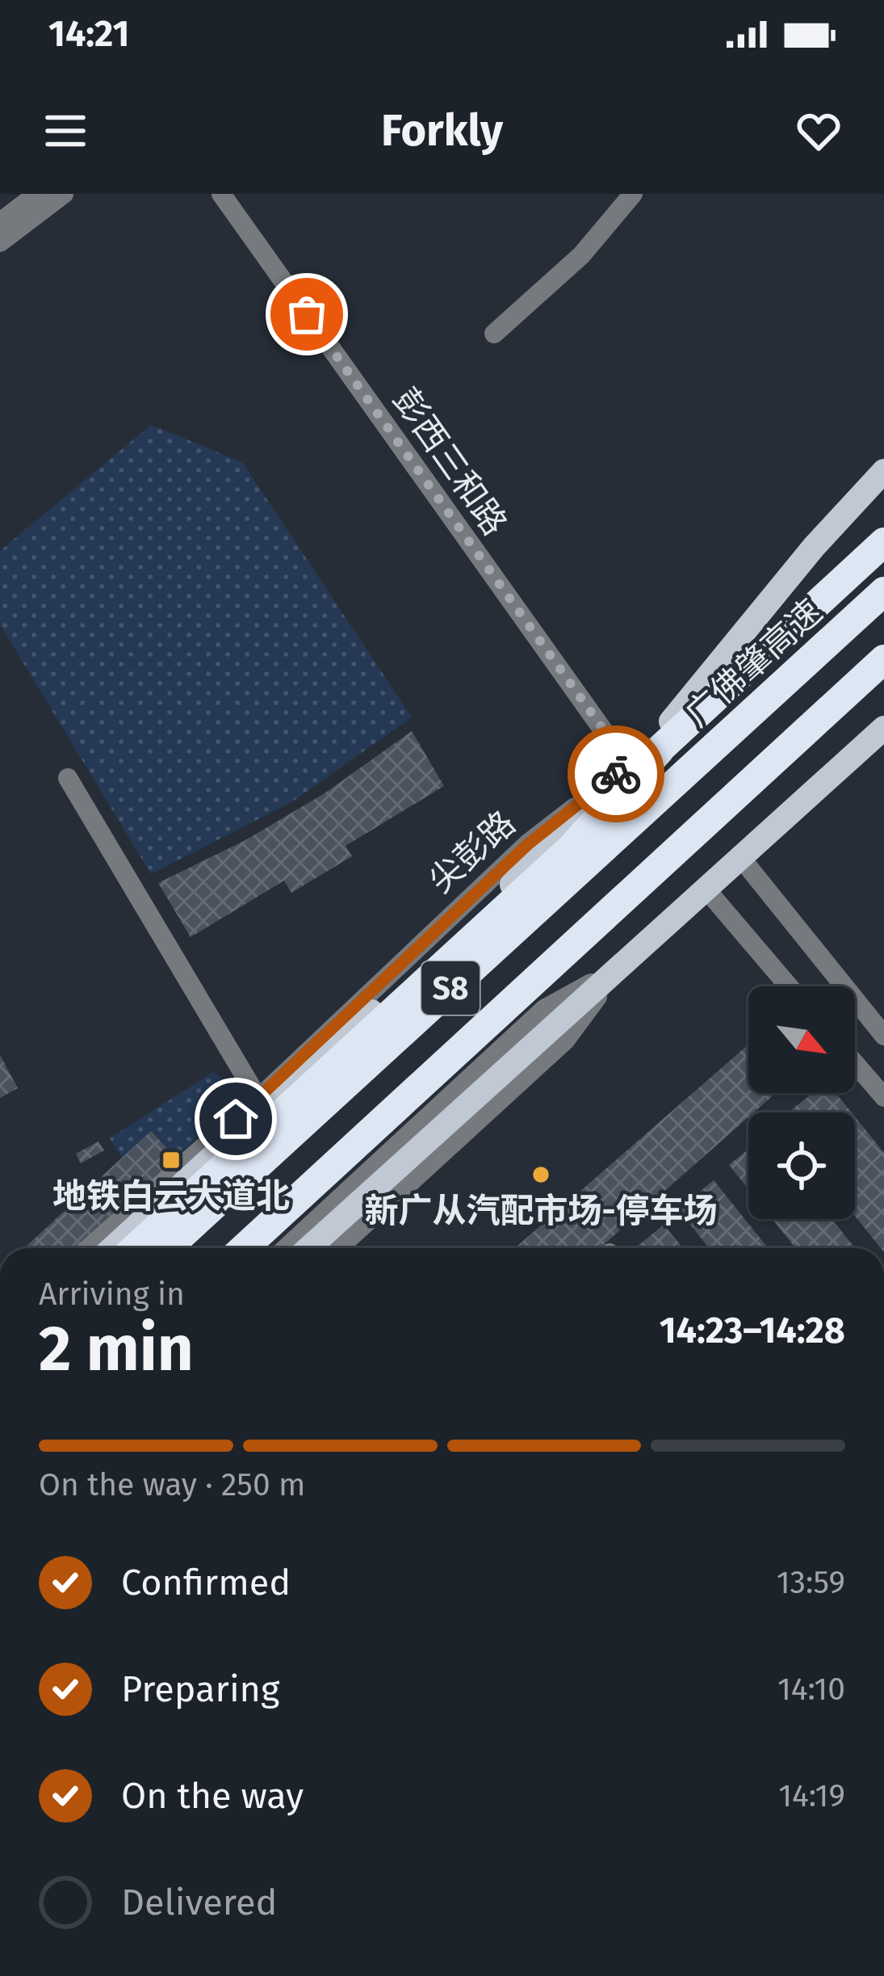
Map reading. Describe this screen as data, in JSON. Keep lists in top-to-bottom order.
{
  "streets": {
    "highway": ["广佛肇高速", "S8"],
    "main road": ["尖彭路"],
    "street": ["彭西三和路"]
  },
  "crossings": [
    ["彭西三和路", "尖彭路"]
  ],
  "places": {
    "transit": ["地铁白云大道北"],
    "other": ["新广从汽配市场-停车场"]
  },
  "north": "bottom right",
  "page": {
    "status": "14:21",
    "header": "Forkly",
    "heading": ["2 min", "Arriving in", "14:23–14:28"],
    "bar": "On the way · 250 m",
    "list": [
      ["Confirmed", "13:59"],
      ["Preparing", "14:10"],
      ["On the way", "14:19"],
      "Delivered"
    ]
  }
}
